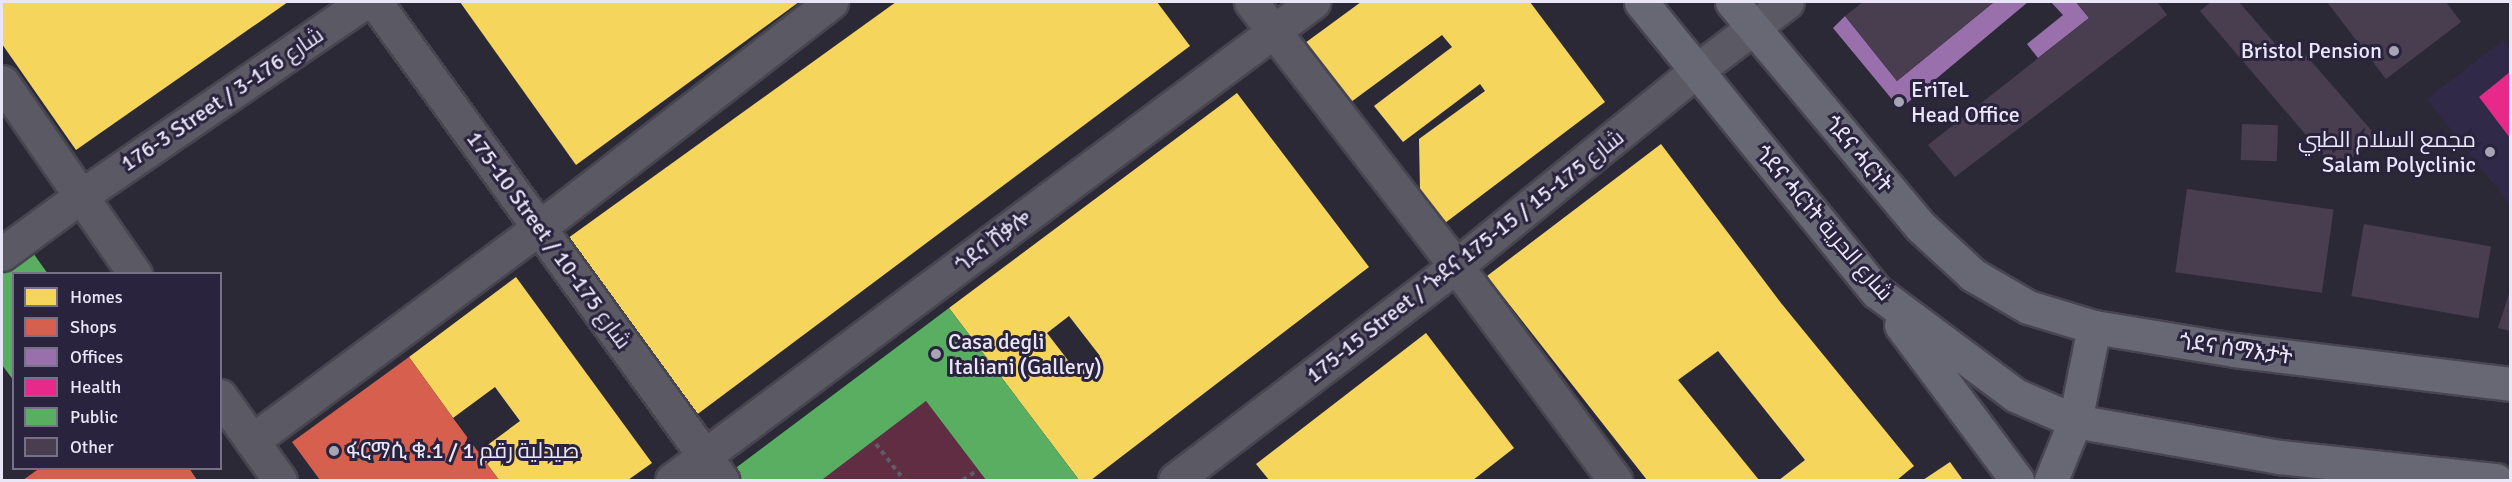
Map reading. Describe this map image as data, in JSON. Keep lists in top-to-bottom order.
{
  "streets": {
    "main road": ["ጎደና ሓርነት", "ጎደና ሓርነት شارع الحرية", "ጎደና ሰማእታት"],
    "street": [
      "176-3 Street / شارع 176-3",
      "175-10 Street / شارع 175-10",
      "ጎደና ሸቃሎ",
      "175-15 Street / ጐደና 175-15 / شارع 175-15"
    ]
  },
  "crossings": [
    ["ጎደና ሓርነት", "175-15 Street / ጐደና 175-15 / شارع 175-15"],
    ["ጎደና ሓርነት", "ጎደና ሰማእታት"],
    ["ጎደና ሓርነት شارع الحرية", "175-15 Street / ጐደና 175-15 / شارع 175-15"],
    ["175-10 Street / شارع 175-10", "ጎደና ሸቃሎ"]
  ],
  "places": [
    "Bristol Pension",
    "EriTeL Head Office",
    "مجمع السلام الطبي Salam Polyclinic",
    "Casa degli Italiani (Gallery)",
    "ፋርማሲ ቁ.1 / صيدلية رقم 1"
  ],
  "legend": [
    "Homes",
    "Shops",
    "Offices",
    "Health",
    "Public",
    "Other"
  ]
}
